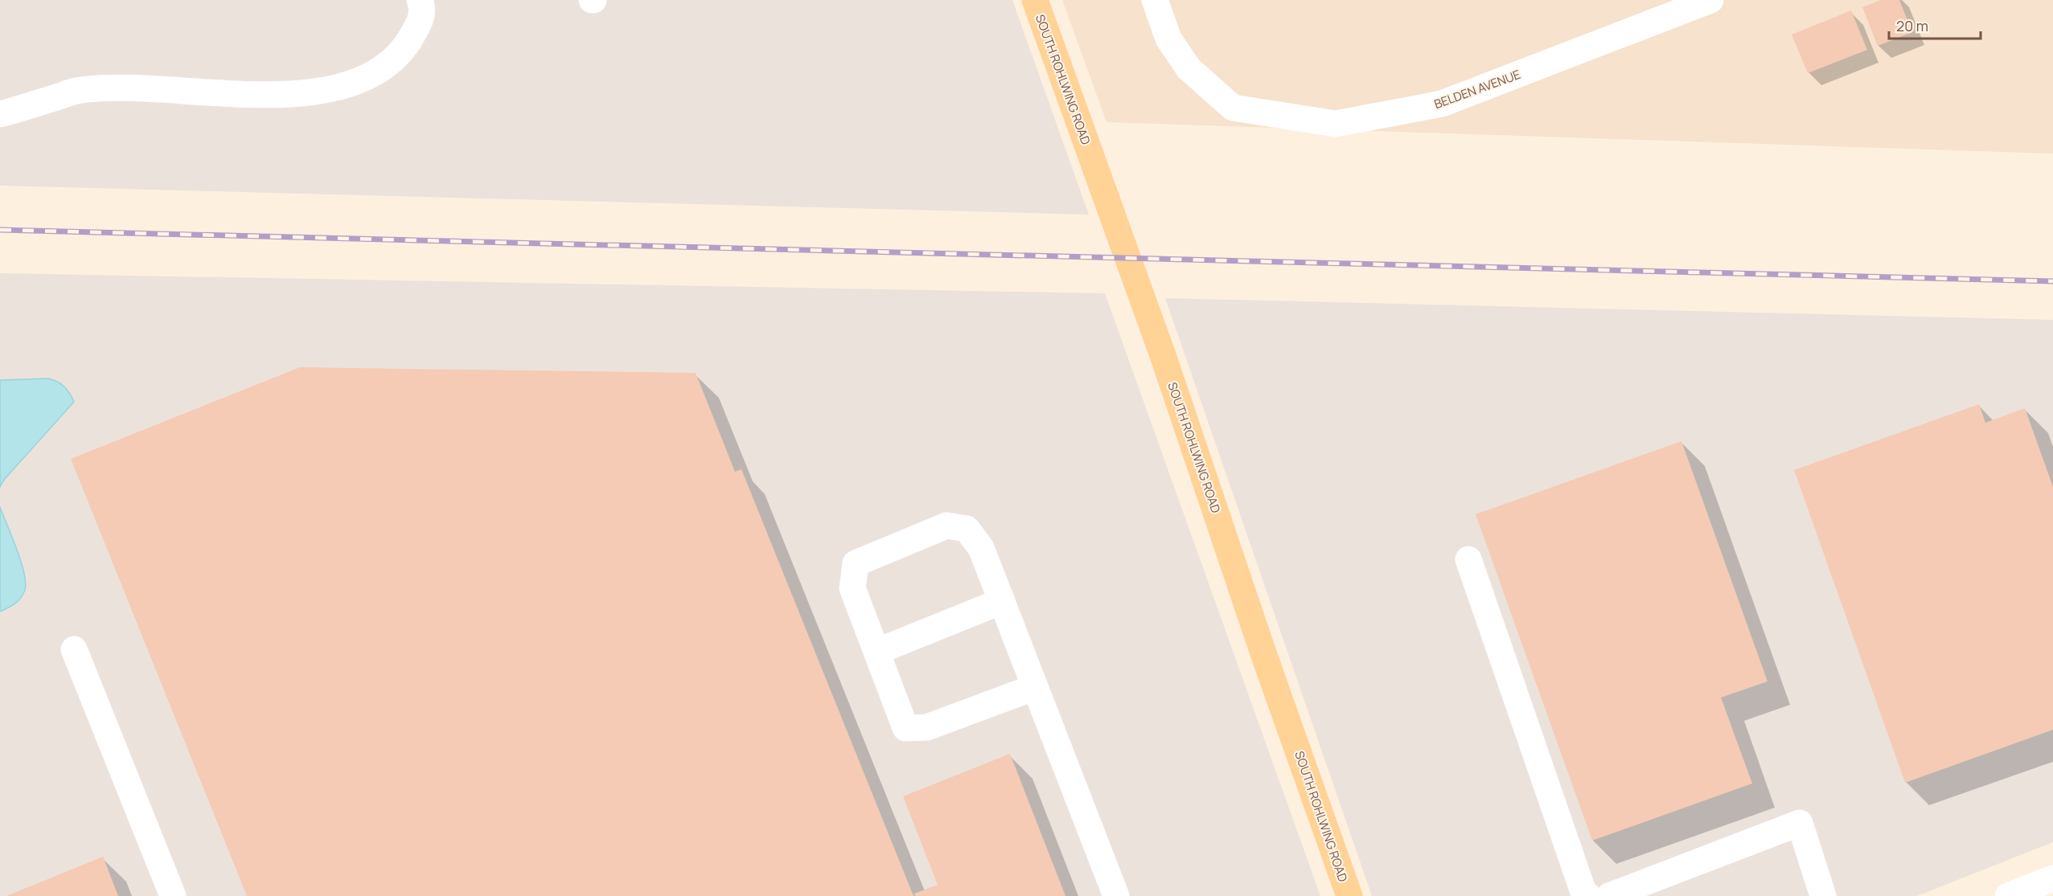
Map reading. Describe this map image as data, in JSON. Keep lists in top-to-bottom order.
{
  "streets": {
    "main road": ["SOUTH ROHLWING ROAD"],
    "street": ["BELDEN AVENUE"]
  },
  "scale_bar": "20 m"
}
